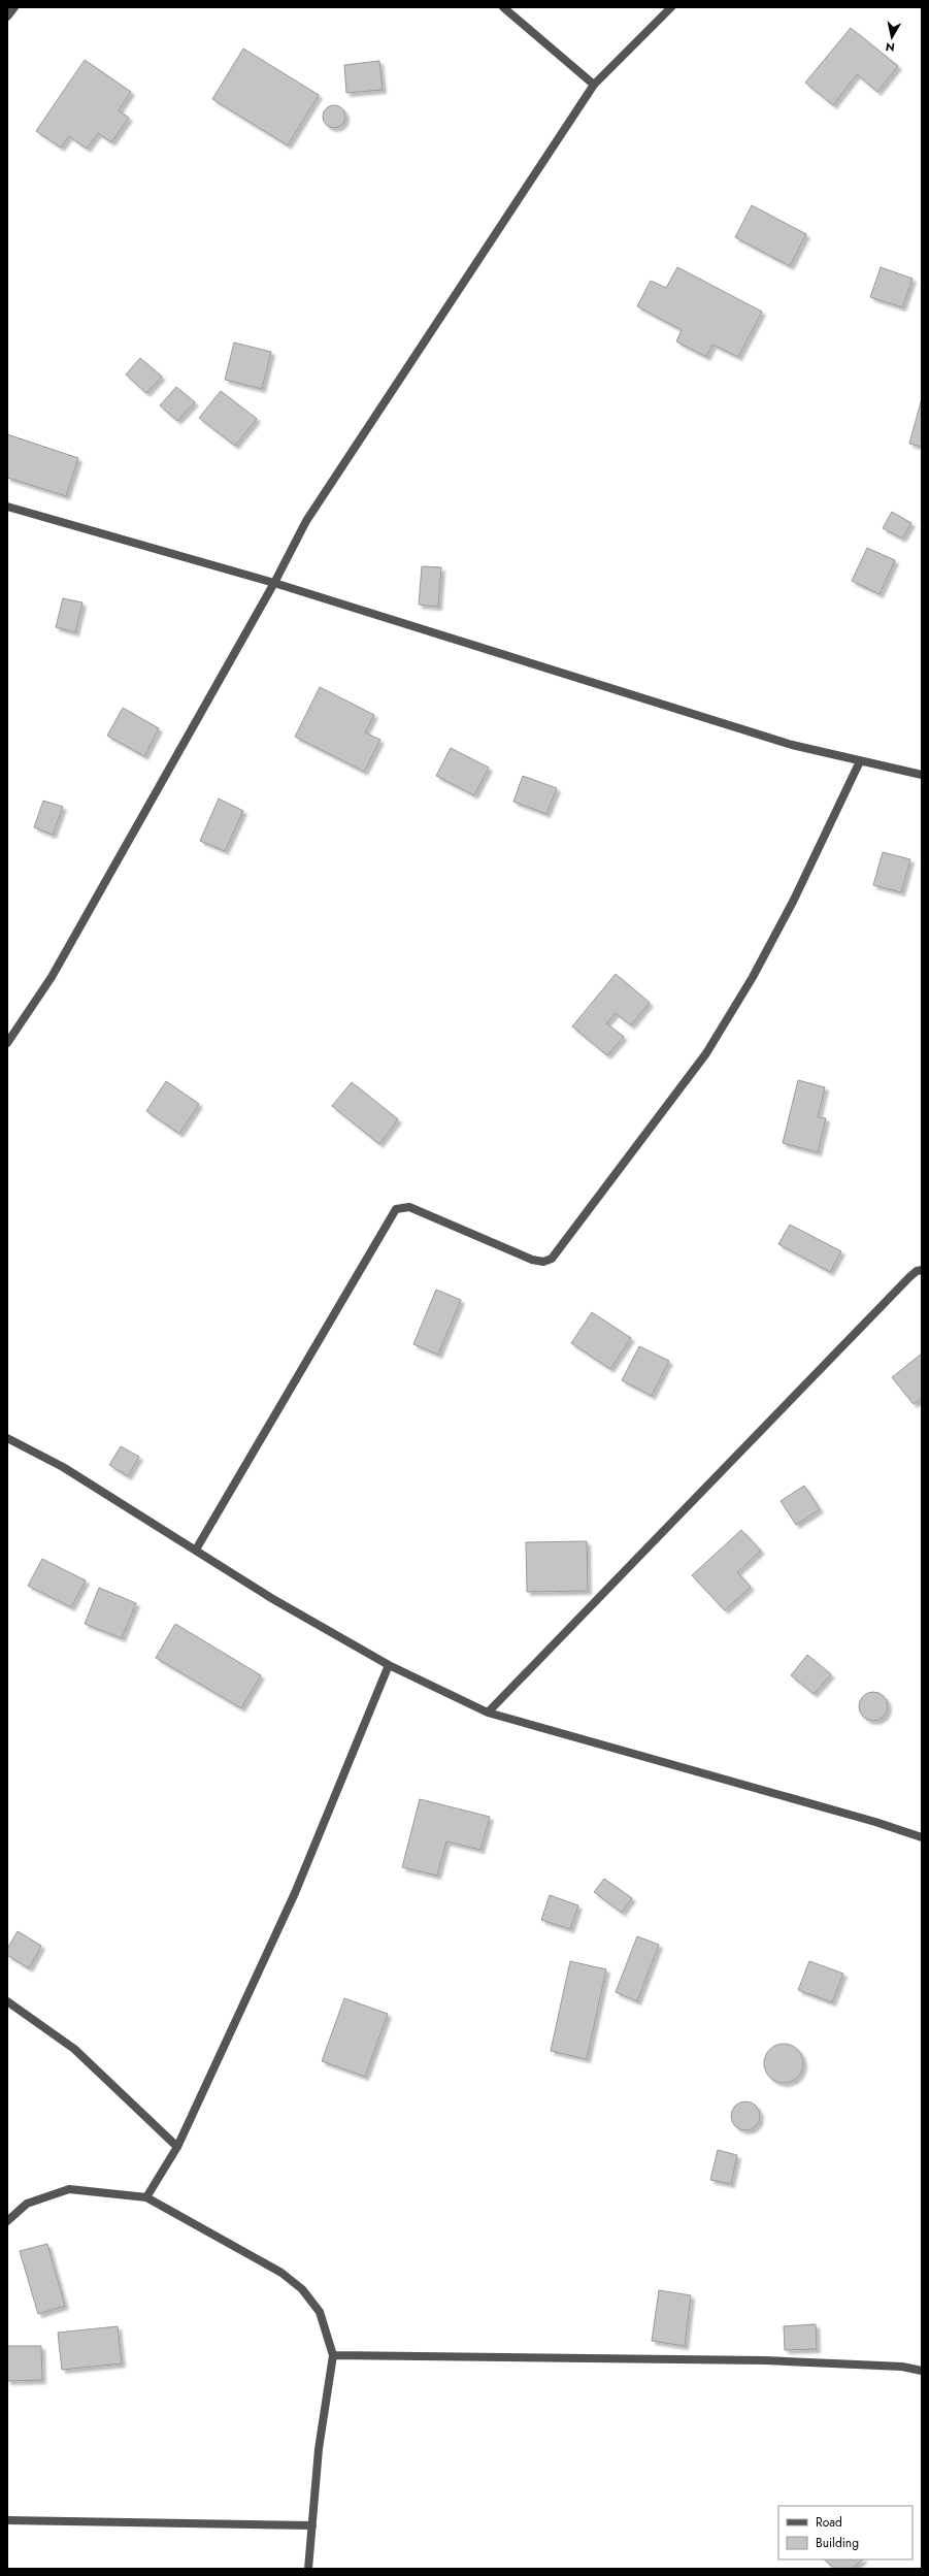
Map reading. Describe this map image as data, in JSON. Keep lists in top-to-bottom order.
{
  "legend": ["Road", "Building"],
  "north": "bottom"
}
